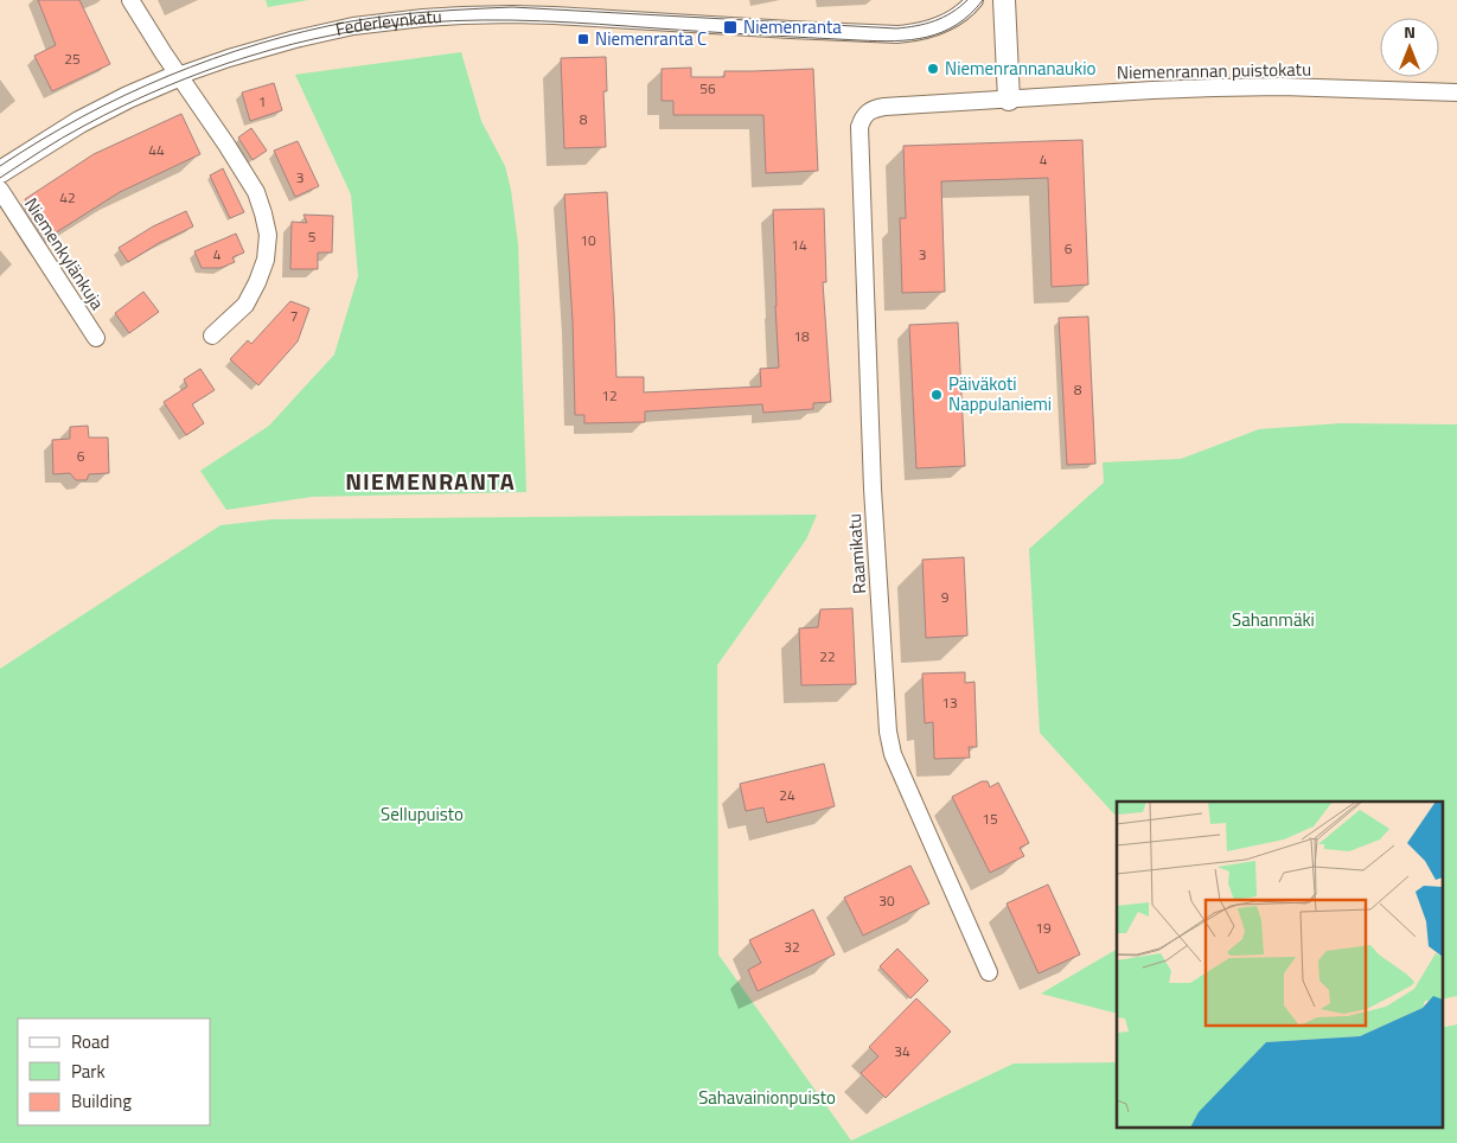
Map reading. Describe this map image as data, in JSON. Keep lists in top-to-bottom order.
{
  "streets": {
    "street": [
      "Federleynkatu",
      "Niemenrannan puistokatu",
      "Niemenkylänkuja",
      "Raamikatu"
    ]
  },
  "crossings": [
    ["Niemenrannan puistokatu", "Raamikatu"]
  ],
  "districts": ["NIEMENRANTA"],
  "parks": ["Sahanmäki", "Sellupuisto", "Sahavainionpuisto"],
  "places": {
    "transit": ["Niemenranta", "Niemenranta C"],
    "other": ["Niemenrannanaukio", "Päiväkoti Nappulaniemi"]
  },
  "house_numbers": [
    "25",
    "56",
    "1",
    "8",
    "44",
    "4",
    "3",
    "42",
    "5",
    "10",
    "14",
    "6",
    "4",
    "3",
    "7",
    "18",
    "8",
    "12",
    "6",
    "9",
    "22",
    "13",
    "24",
    "15",
    "30",
    "19",
    "32",
    "34"
  ],
  "legend": ["Road", "Park", "Building"],
  "north": "top"
}
